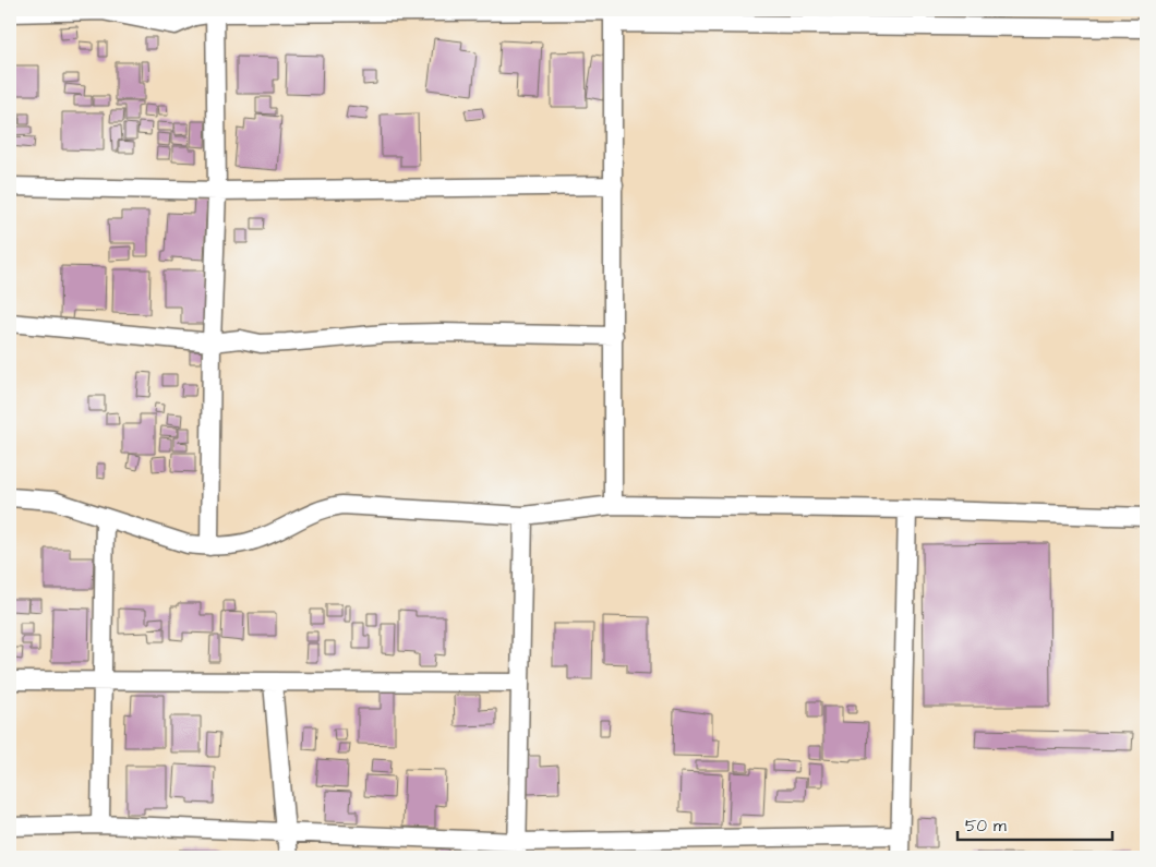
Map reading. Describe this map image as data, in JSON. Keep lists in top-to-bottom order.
{
  "scale_bar": "50 m"
}
